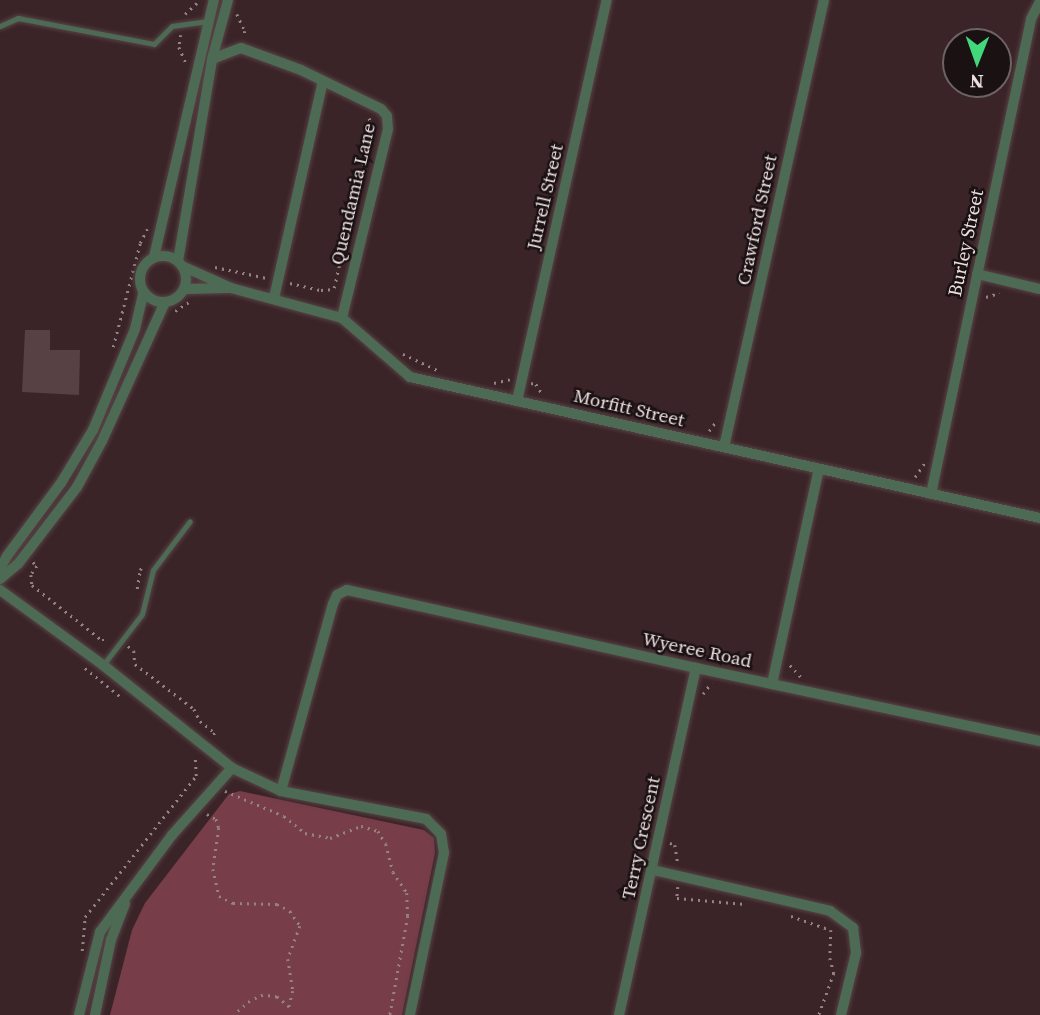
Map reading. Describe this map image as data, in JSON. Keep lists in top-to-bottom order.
{
  "streets": {
    "street": [
      "Quendamia Lane",
      "Jurrell Street",
      "Crawford Street",
      "Burley Street",
      "Morfitt Street",
      "Wyeree Road",
      "Terry Crescent"
    ]
  },
  "crossings": [
    ["Quendamia Lane", "Morfitt Street"],
    ["Jurrell Street", "Morfitt Street"],
    ["Crawford Street", "Morfitt Street"],
    ["Burley Street", "Morfitt Street"],
    ["Wyeree Road", "Terry Crescent"]
  ],
  "north": "bottom"
}
